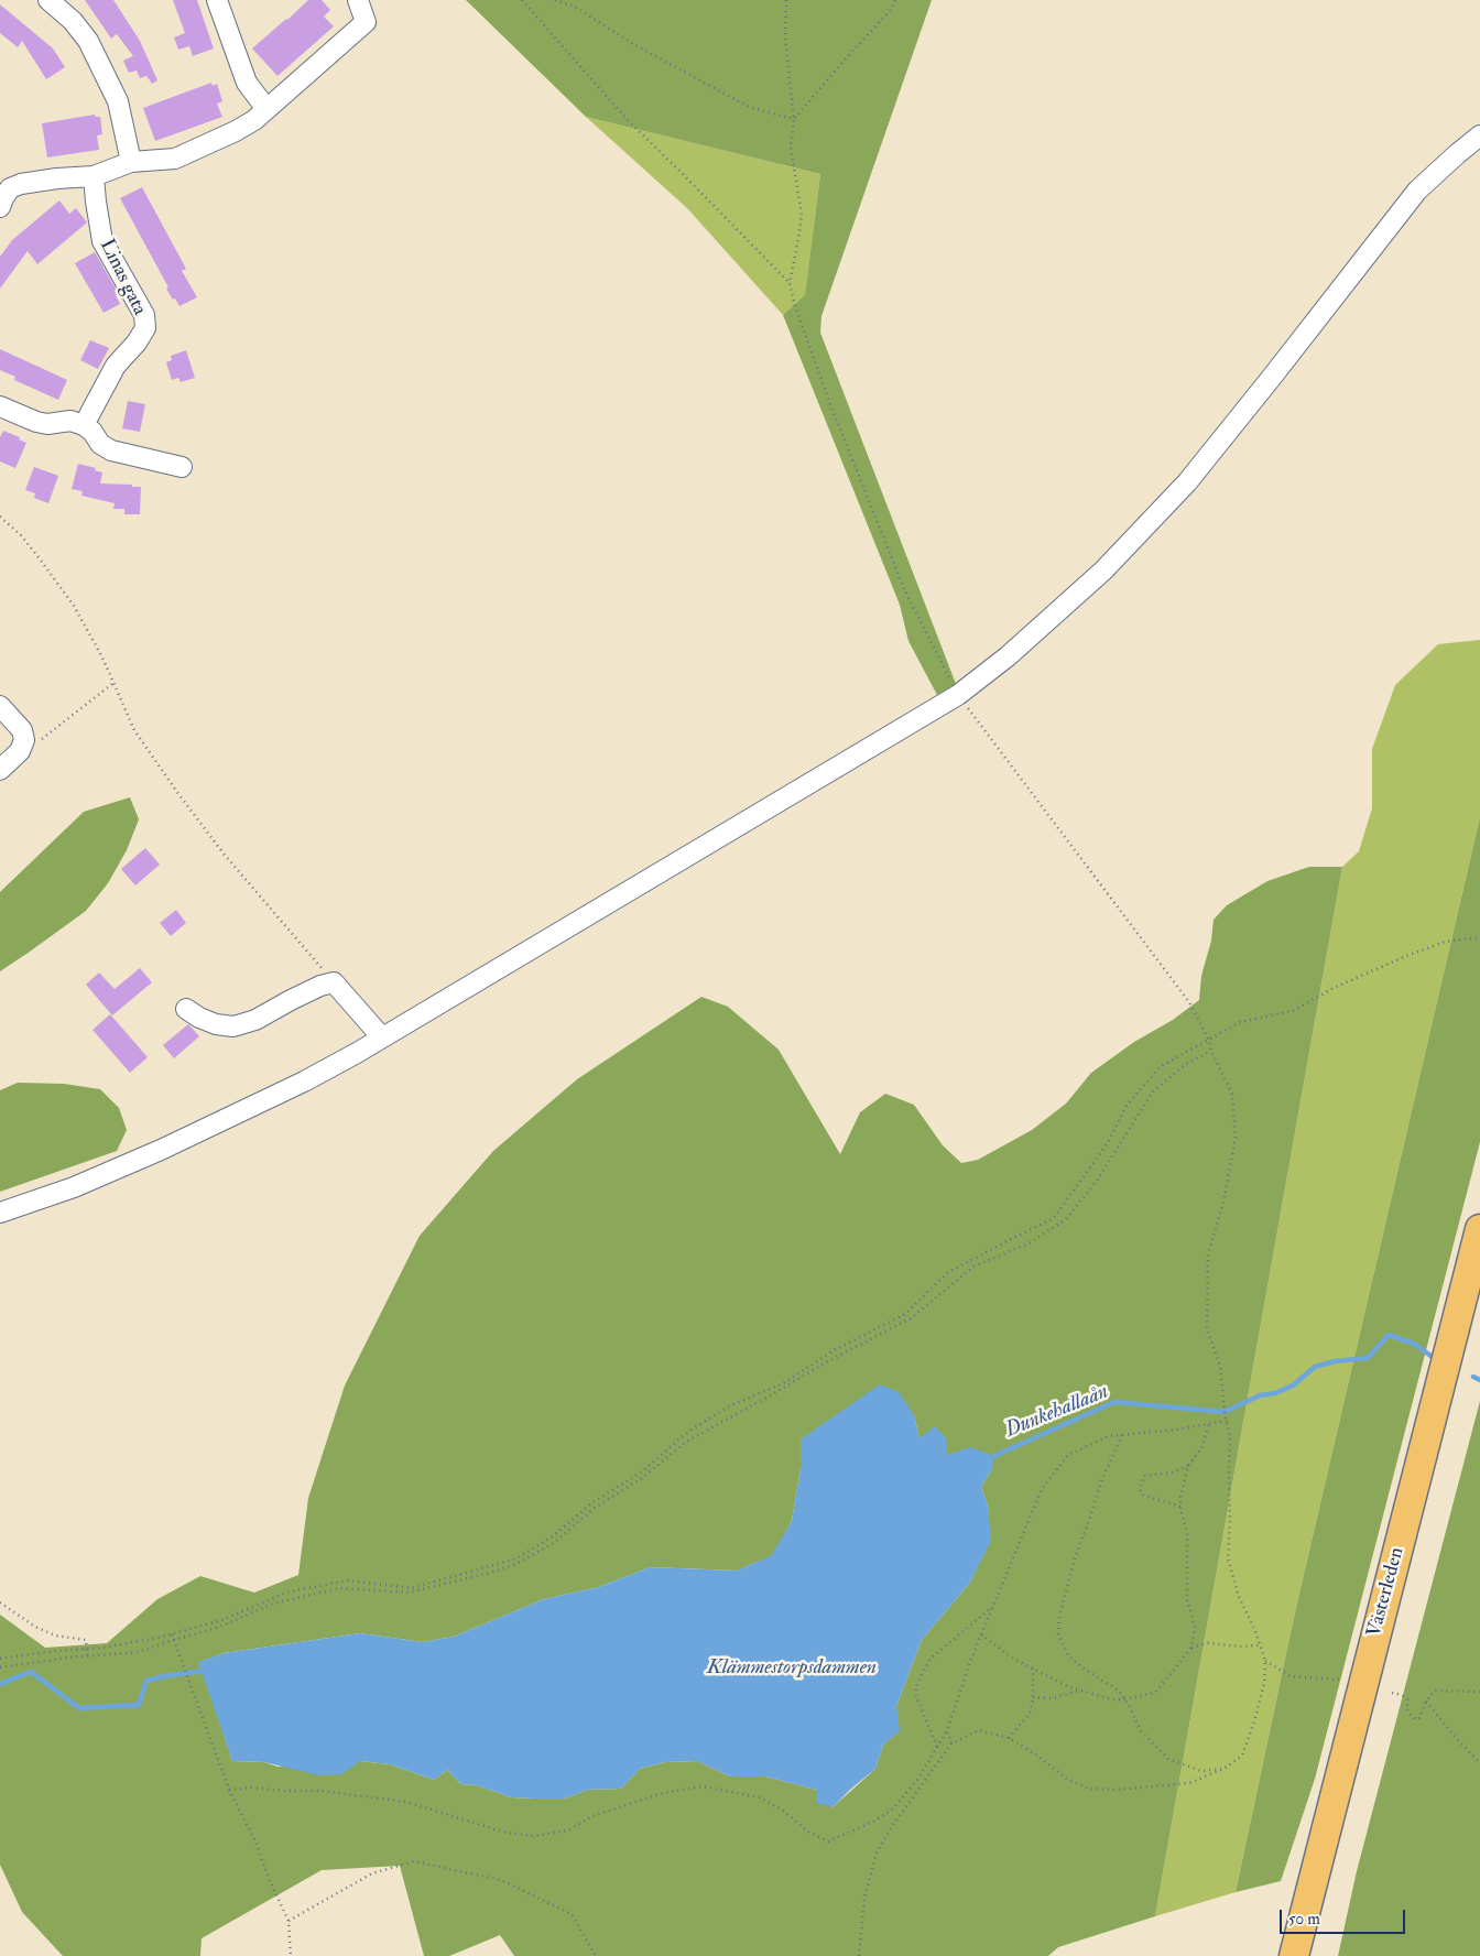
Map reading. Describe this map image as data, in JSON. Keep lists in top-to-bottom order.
{
  "streets": {
    "highway": ["Västerleden"],
    "street": ["Linas gata"]
  },
  "water": ["Dunkehallaån", "Klämmestorpsdammen"],
  "scale_bar": "50 m"
}
